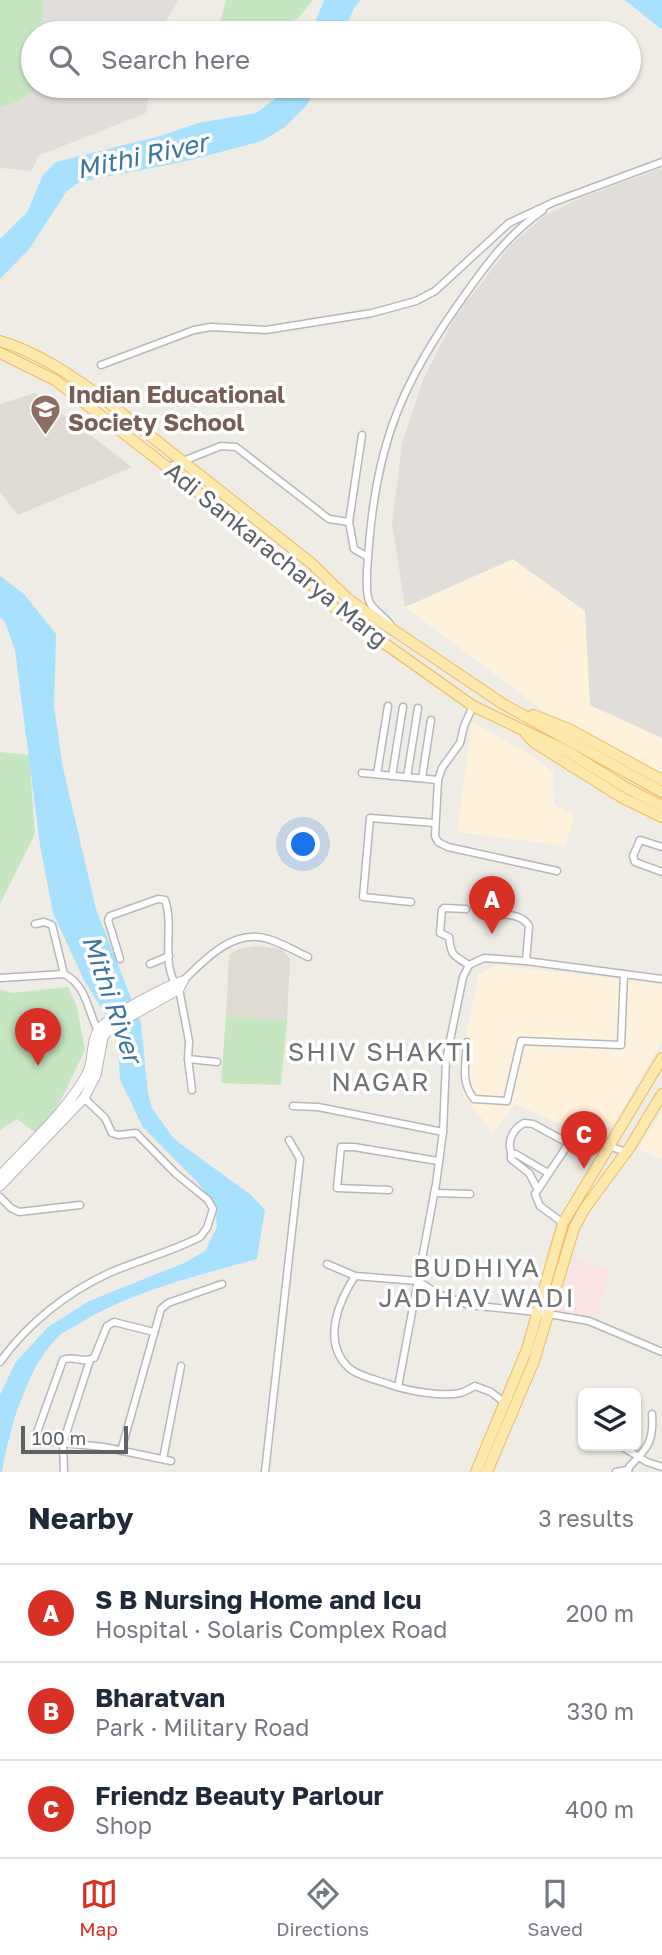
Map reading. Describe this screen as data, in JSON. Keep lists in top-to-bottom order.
{
  "streets": {
    "main road": ["Adi Sankaracharya Marg"]
  },
  "districts": ["SHIV SHAKTI NAGAR", "BUDHIYA JADHAV WADI"],
  "water": ["Mithi River"],
  "places": {
    "school or university": ["Indian Educational Society School"]
  },
  "scale_bar": "100 m",
  "page": {
    "search": "Search here",
    "pins": ["A", "B", "C"],
    "scale": "100 m",
    "heading": ["Nearby", "3 results"],
    "list": [
      {
        "mark": "A",
        "name": "S B Nursing Home and Icu",
        "note": "Hospital · Solaris Complex Road",
        "value": "200 m"
      },
      {
        "mark": "B",
        "name": "Bharatvan",
        "note": "Park · Military Road",
        "value": "330 m"
      },
      {
        "mark": "C",
        "name": "Friendz Beauty Parlour",
        "note": "Shop",
        "value": "400 m"
      }
    ],
    "nav": ["Map", "Directions", "Saved"]
  }
}
